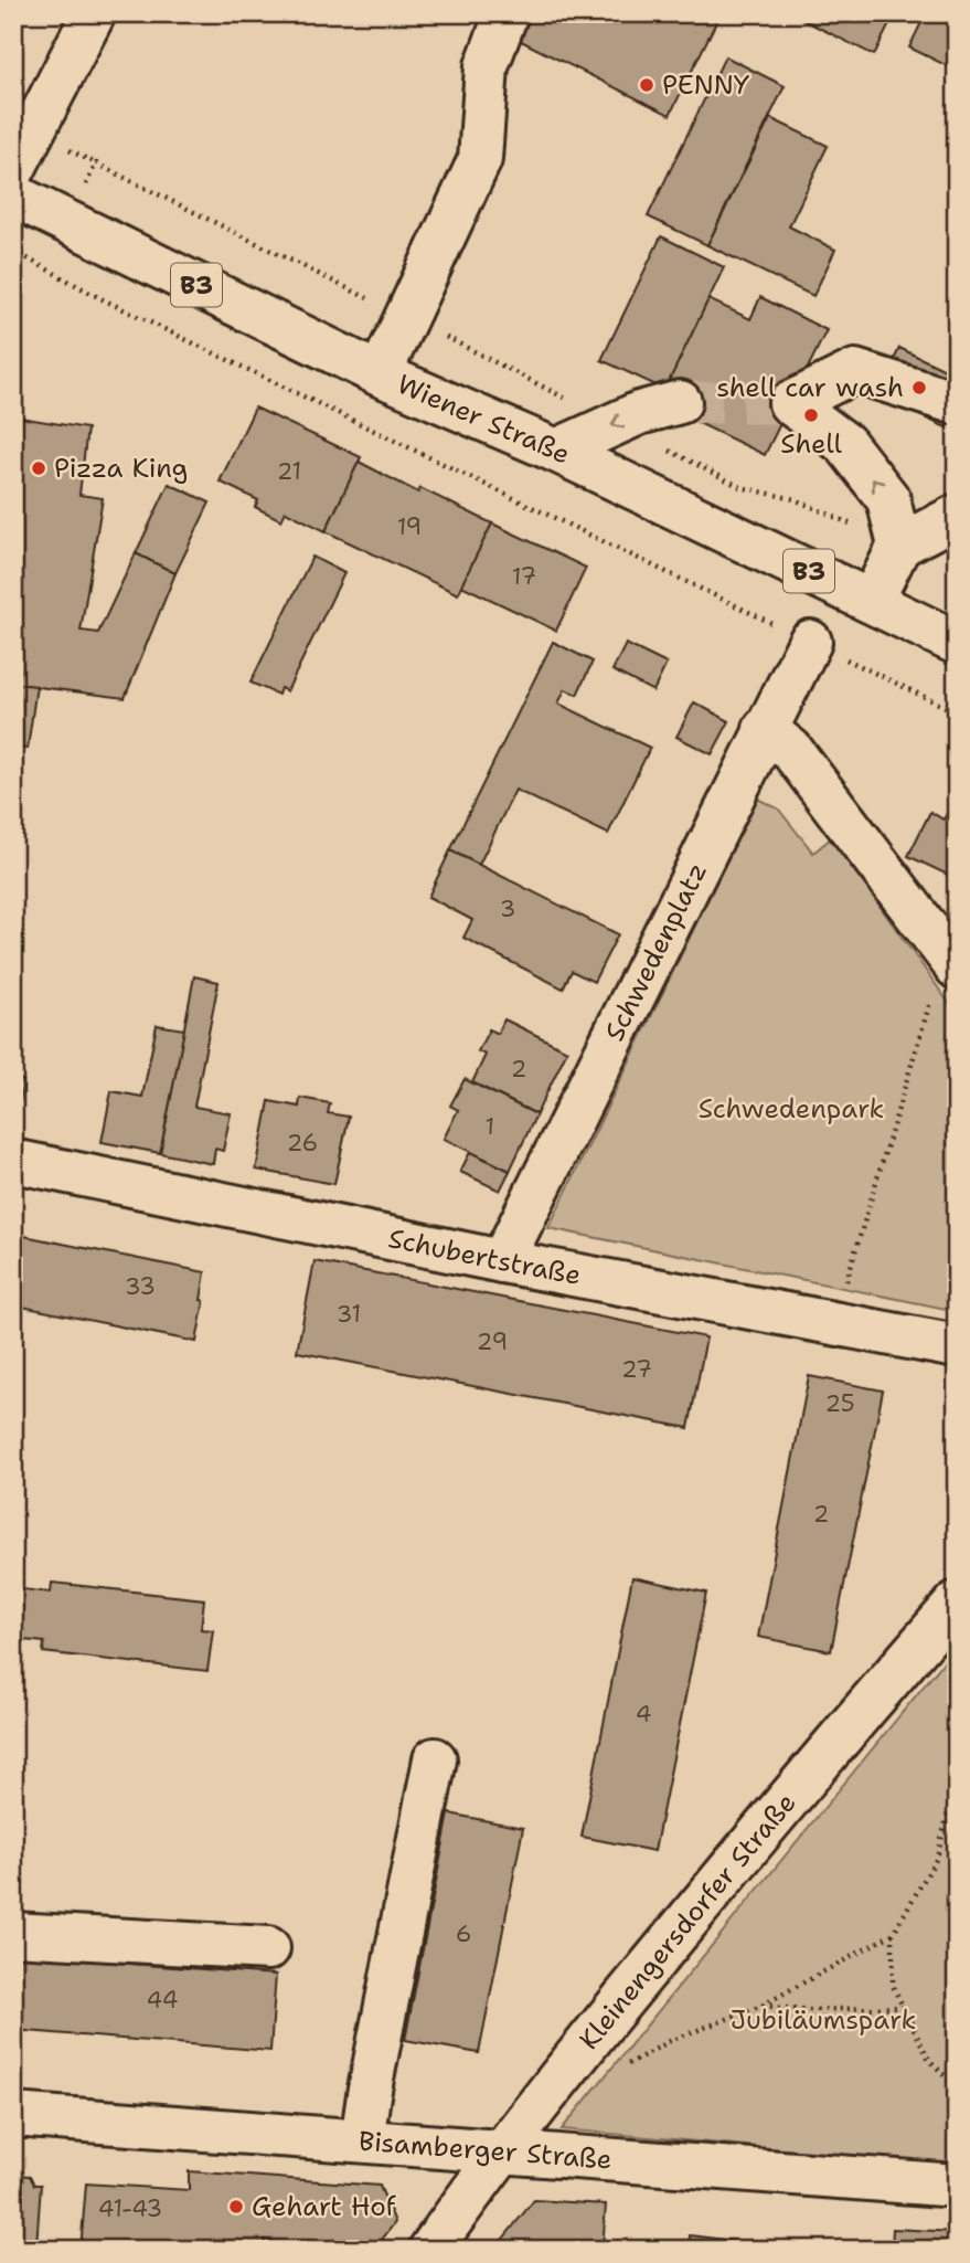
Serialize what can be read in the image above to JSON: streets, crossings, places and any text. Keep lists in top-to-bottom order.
{
  "streets": {
    "street": [
      "B3",
      "Wiener Straße",
      "Schwedenplatz",
      "Schubertstraße",
      "Kleinengersdorfer Straße",
      "Bisamberger Straße"
    ]
  },
  "crossings": [
    ["Schwedenplatz", "Schubertstraße"],
    ["Kleinengersdorfer Straße", "Bisamberger Straße"]
  ],
  "parks": ["Schwedenpark", "Jubiläumspark"],
  "places": [
    "PENNY",
    "shell car wash",
    "Shell",
    "Pizza King",
    "Gehart Hof"
  ],
  "house_numbers": [
    "21",
    "19",
    "17",
    "3",
    "2",
    "1",
    "26",
    "33",
    "31",
    "29",
    "27",
    "25",
    "2",
    "4",
    "6",
    "44",
    "41-43"
  ]
}
